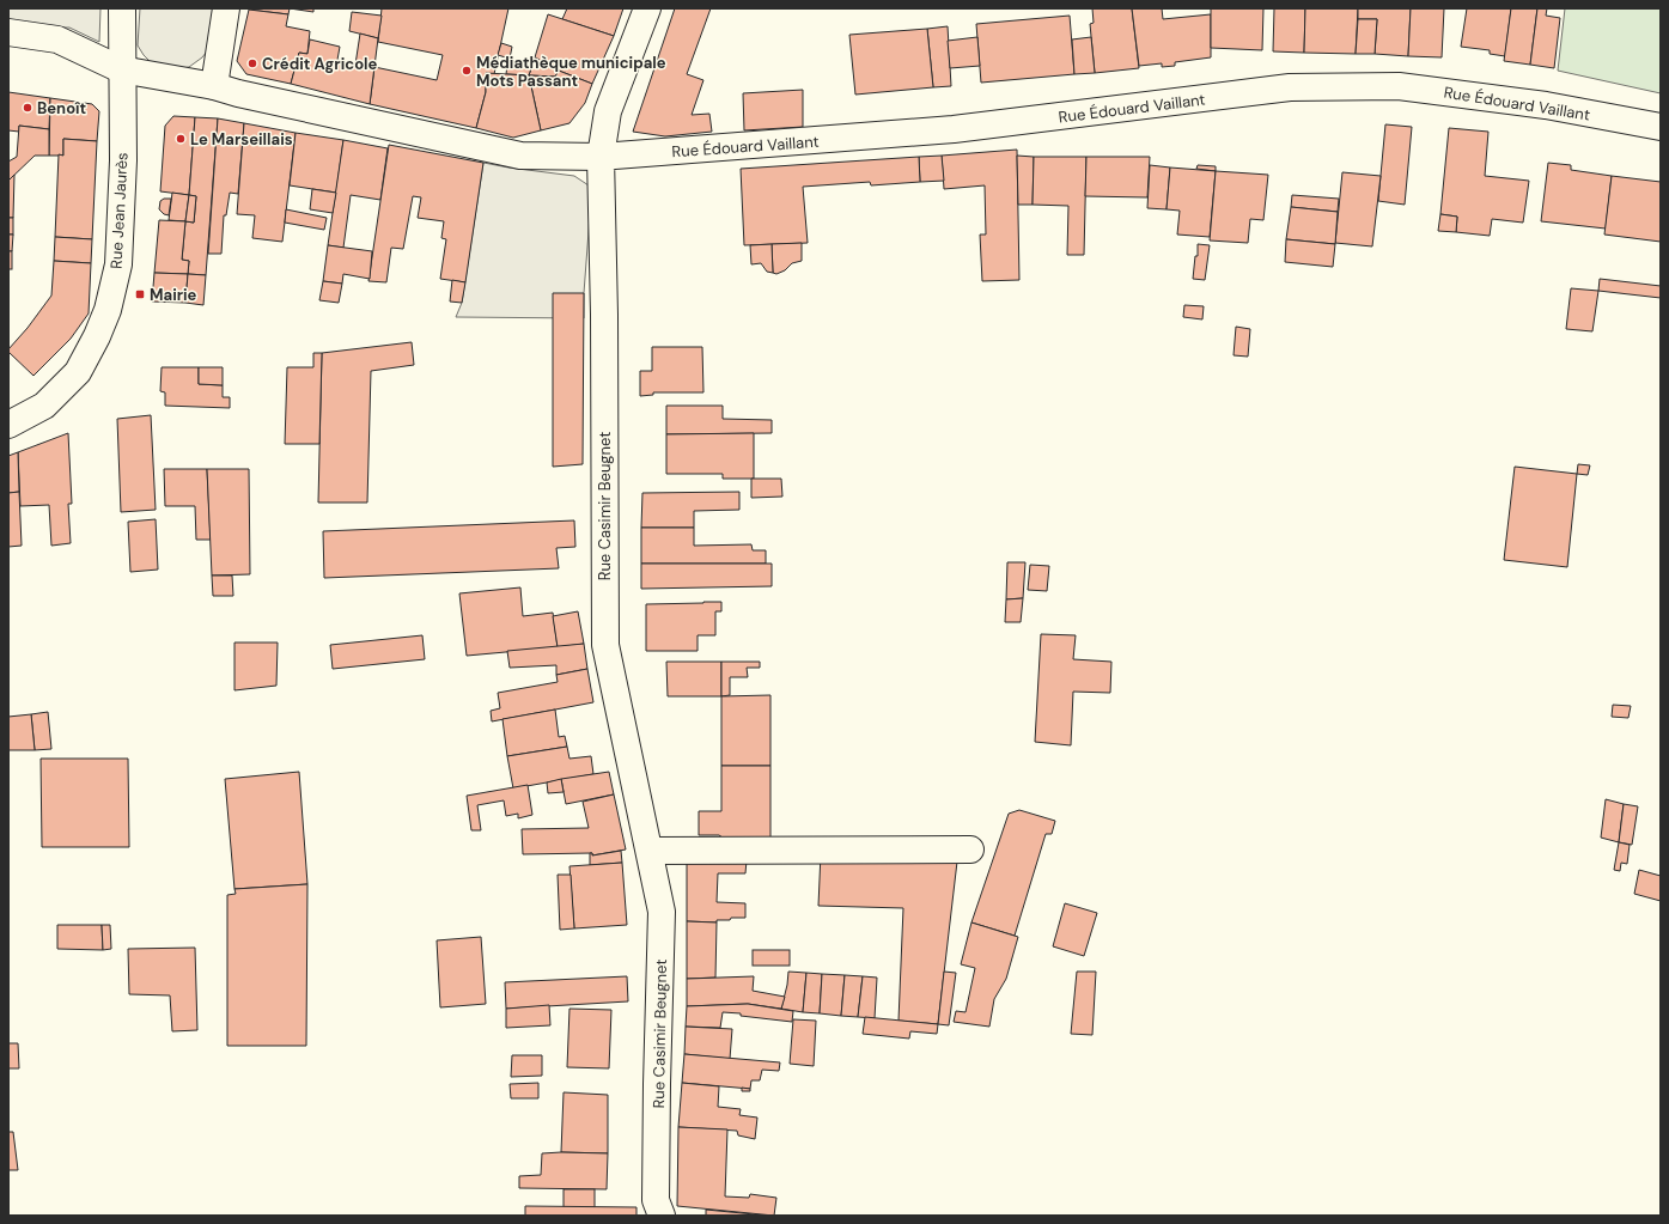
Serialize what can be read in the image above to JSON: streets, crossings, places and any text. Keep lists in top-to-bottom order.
{
  "streets": {
    "street": ["Rue Édouard Vaillant", "Rue Jean Jaurès", "Rue Casimir Beugnet"]
  },
  "crossings": [
    ["Rue Édouard Vaillant", "Rue Jean Jaurès"],
    ["Rue Édouard Vaillant", "Rue Casimir Beugnet"]
  ],
  "places": {
    "other": [
      "Crédit Agricole",
      "Médiathèque municipale Mots Passant",
      "Benoît",
      "Le Marseillais"
    ],
    "transit": ["Mairie"]
  }
}
